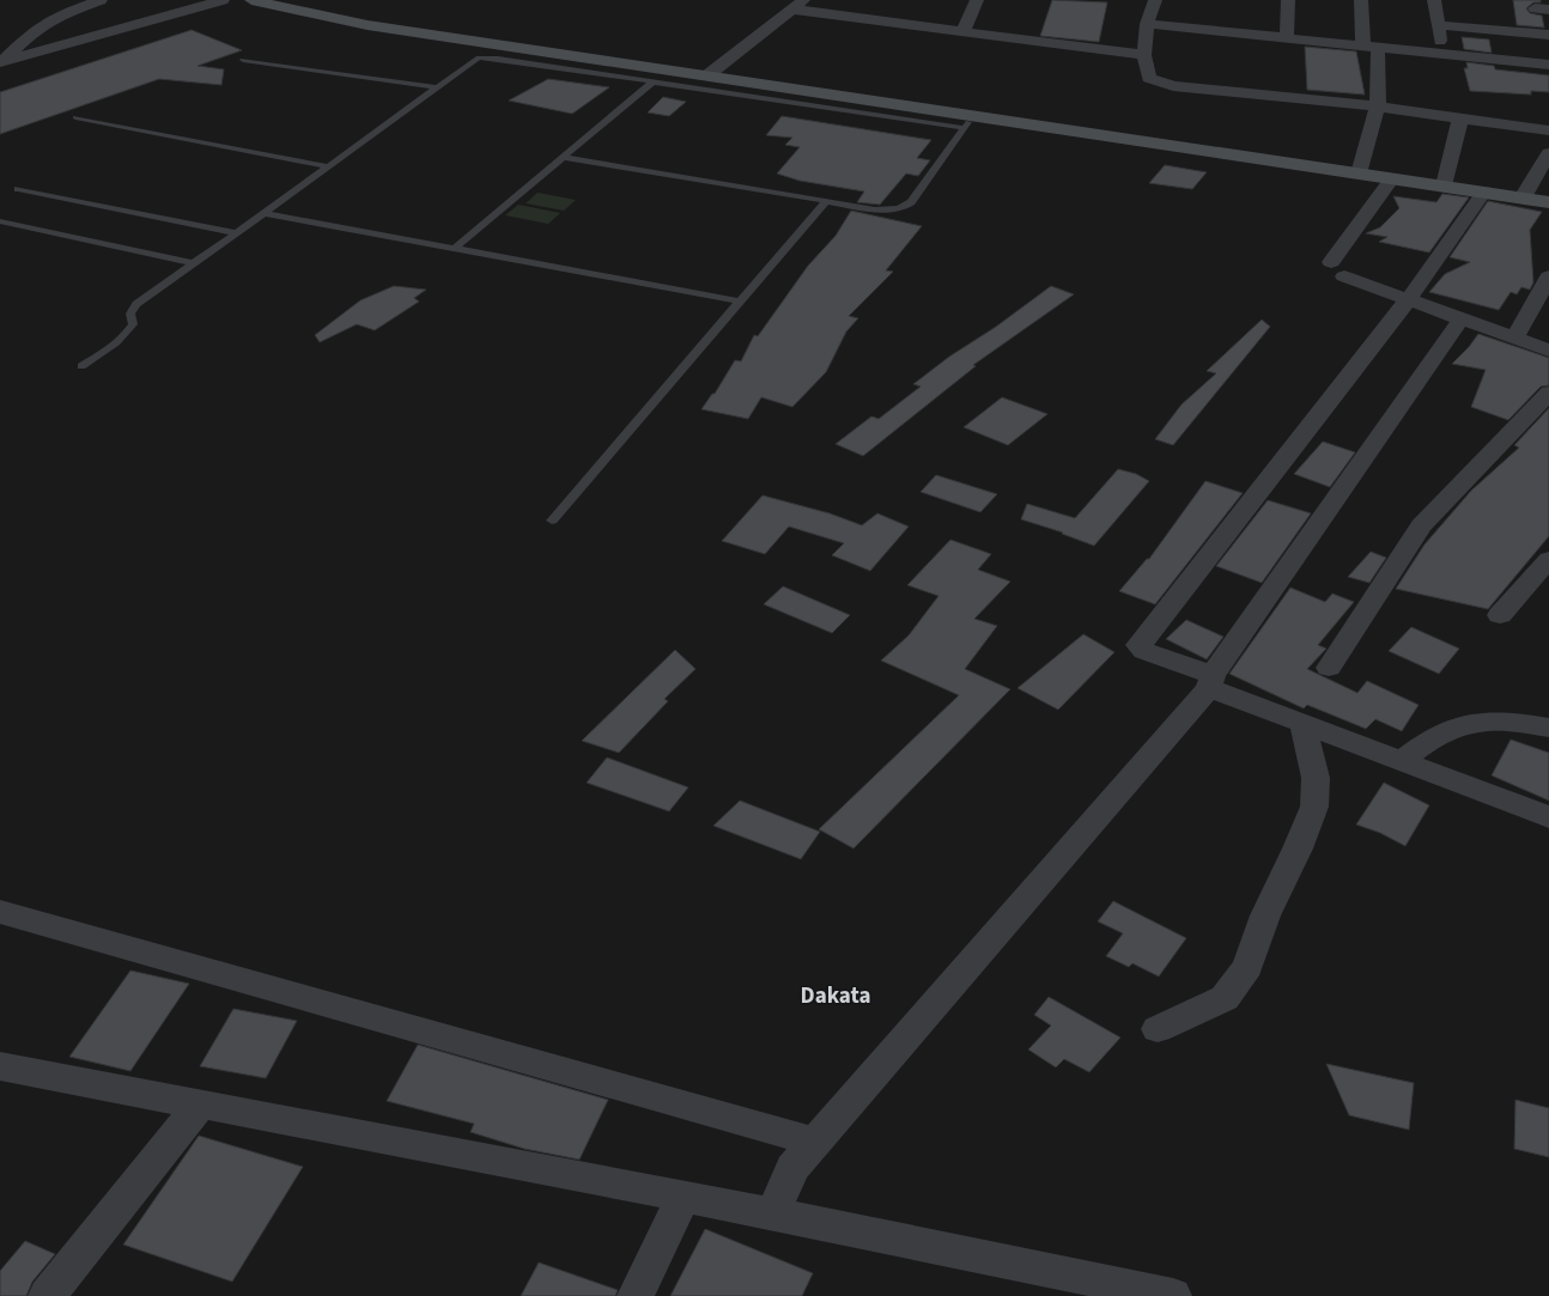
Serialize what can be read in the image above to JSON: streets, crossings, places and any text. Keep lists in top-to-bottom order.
{
  "districts": ["Dakata"]
}
